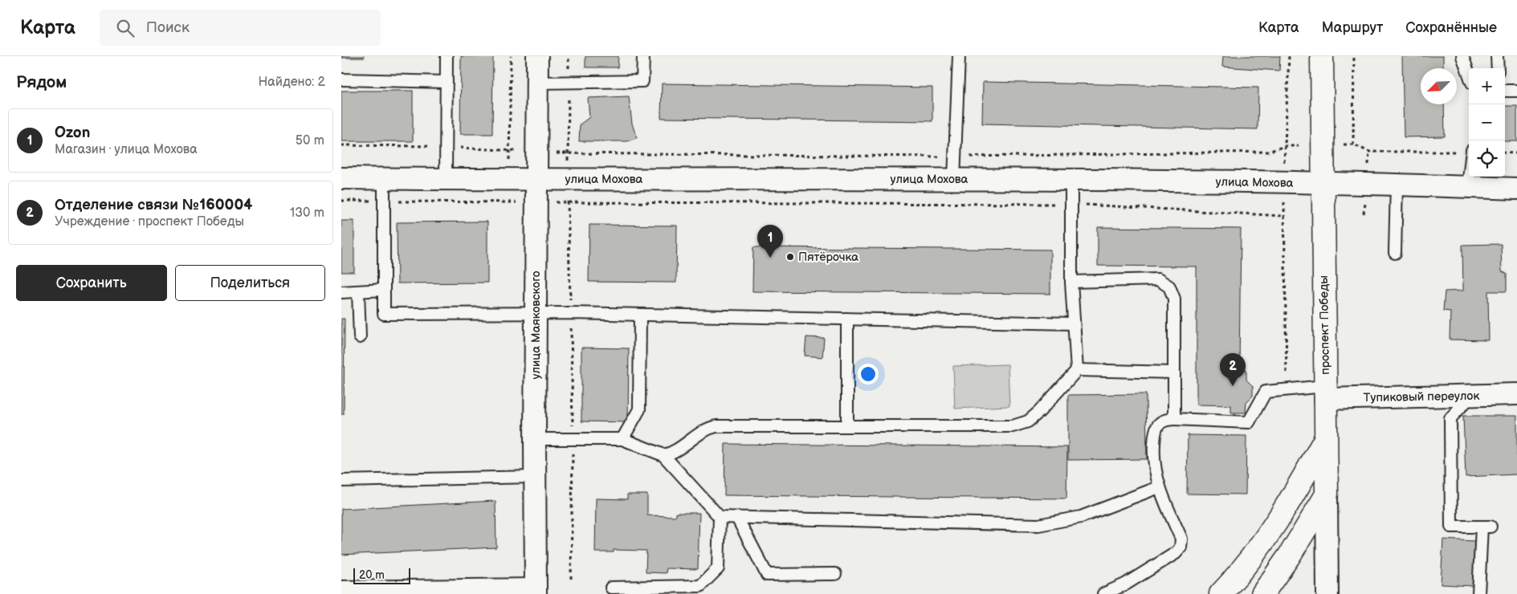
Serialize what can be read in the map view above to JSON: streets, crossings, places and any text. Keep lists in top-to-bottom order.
{
  "streets": {
    "main road": ["проспект Победы"],
    "street": ["улица Мохова", "улица Маяковского", "Тупиковый переулок"]
  },
  "crossings": [
    ["улица Мохова", "улица Маяковского"],
    ["улица Мохова", "проспект Победы"],
    ["проспект Победы", "Тупиковый переулок"]
  ],
  "places": ["Пятёрочка"],
  "scale_bar": "20 m",
  "north": "bottom left",
  "page": {
    "header": "Карта",
    "search": "Поиск",
    "nav": ["Карта", "Маршрут", "Сохранённые"],
    "heading": ["Рядом", "Найдено: 2"],
    "map_buttons": ["+", "−"],
    "list": [
      {
        "mark": "1",
        "name": "Ozon",
        "note": "Магазин · улица Мохова",
        "value": "50 m"
      },
      {
        "mark": "2",
        "name": "Отделение связи №160004",
        "note": "Учреждение · проспект Победы",
        "value": "130 m"
      }
    ],
    "pins": ["1", "2"],
    "buttons": ["Сохранить", "Поделиться"],
    "scale": "20 m"
  }
}
